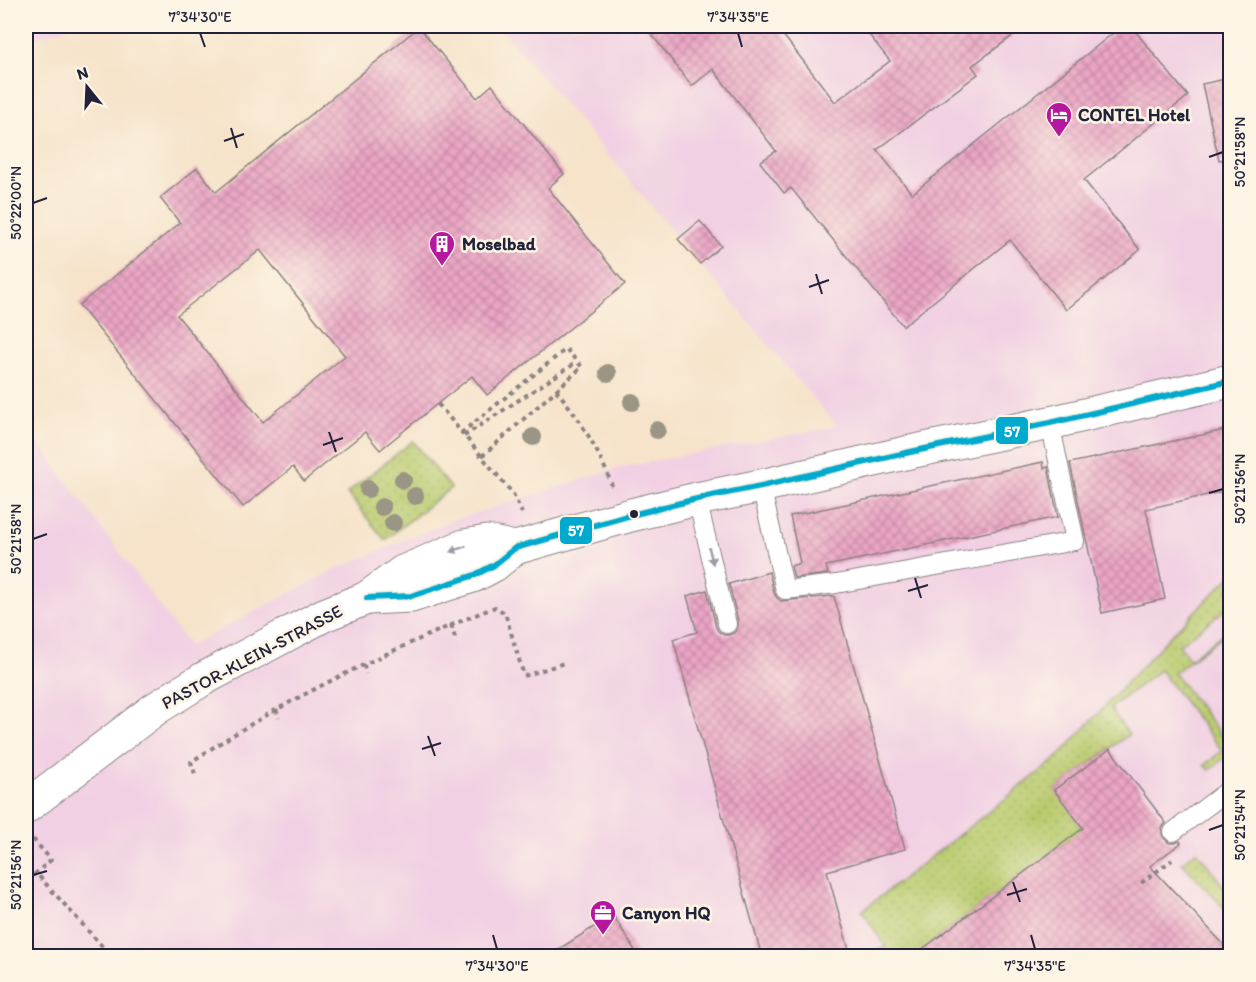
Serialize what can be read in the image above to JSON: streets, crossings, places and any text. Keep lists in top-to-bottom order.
{
  "streets": {
    "street": ["PASTOR-KLEIN-STRASSE"]
  },
  "places": {
    "hotel": ["CONTEL Hotel"],
    "building": ["Moselbad"],
    "office": ["Canyon HQ"]
  },
  "lines": ["transit line 57"],
  "north": "top",
  "coordinates": [
    "7°34'30\"E",
    "7°34'35\"E",
    "50°21'58\"N",
    "50°22'00\"N",
    "50°21'56\"N",
    "50°21'54\"N"
  ]
}
